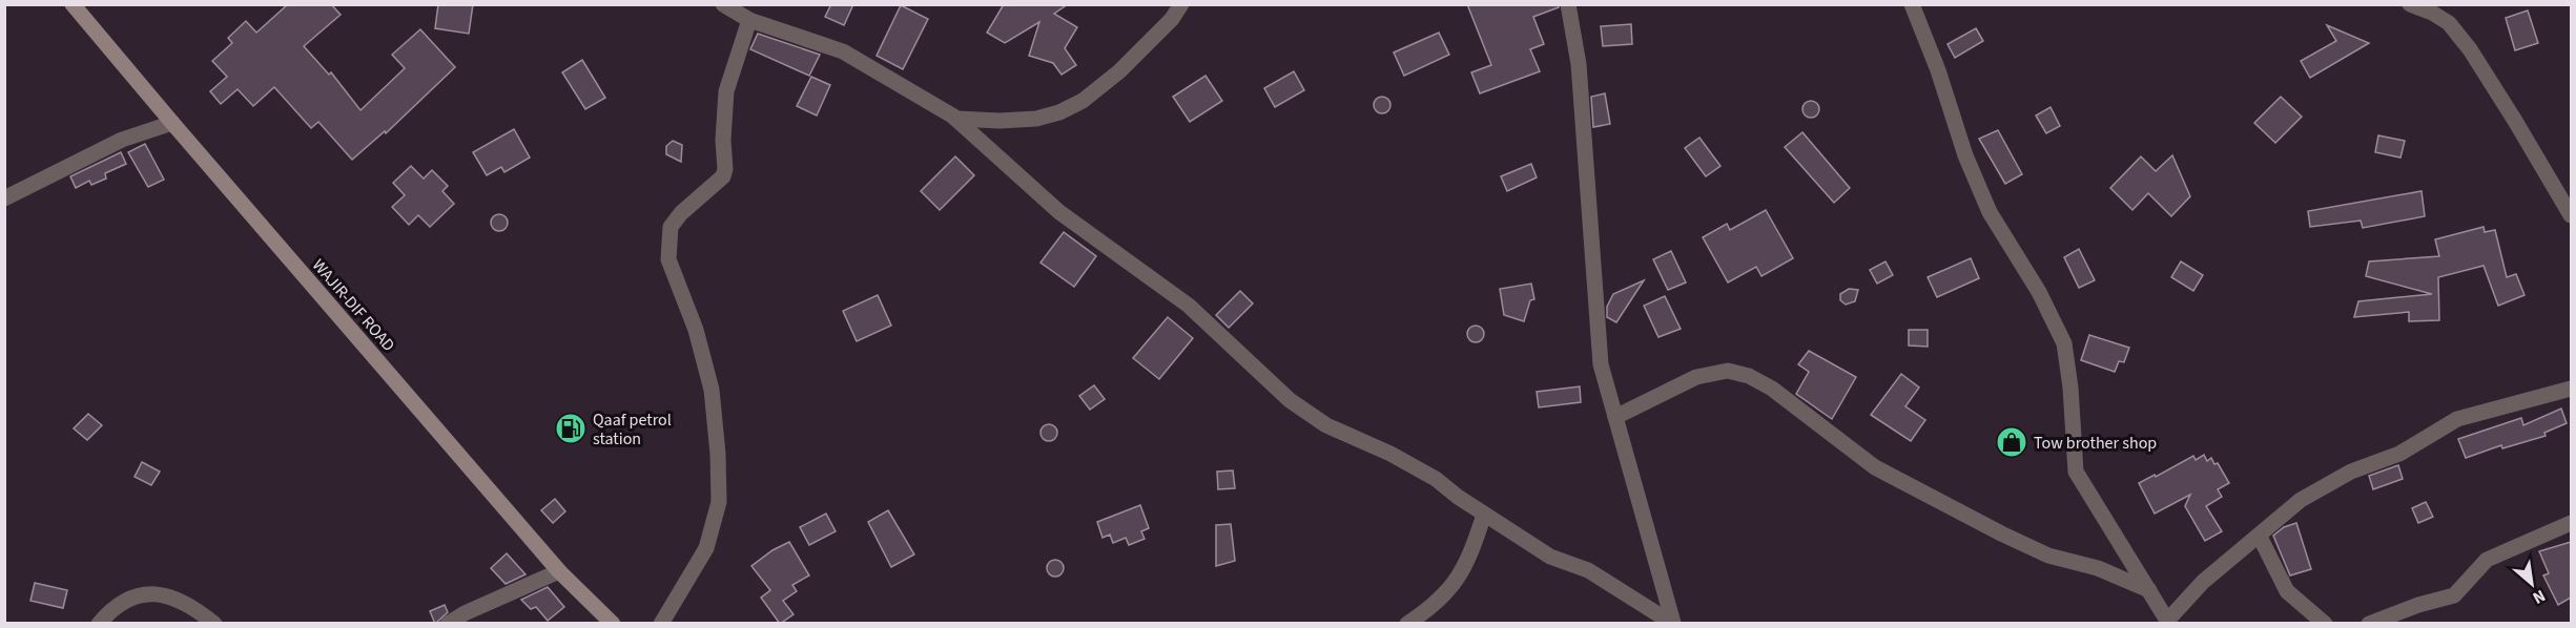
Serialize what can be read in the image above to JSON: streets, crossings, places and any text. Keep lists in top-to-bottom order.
{
  "streets": {
    "main road": ["WAJIR-DIF ROAD"]
  },
  "places": {
    "fuel station": ["Qaaf petrol station"],
    "shop": ["Tow brother shop"]
  },
  "north": "bottom right"
}
